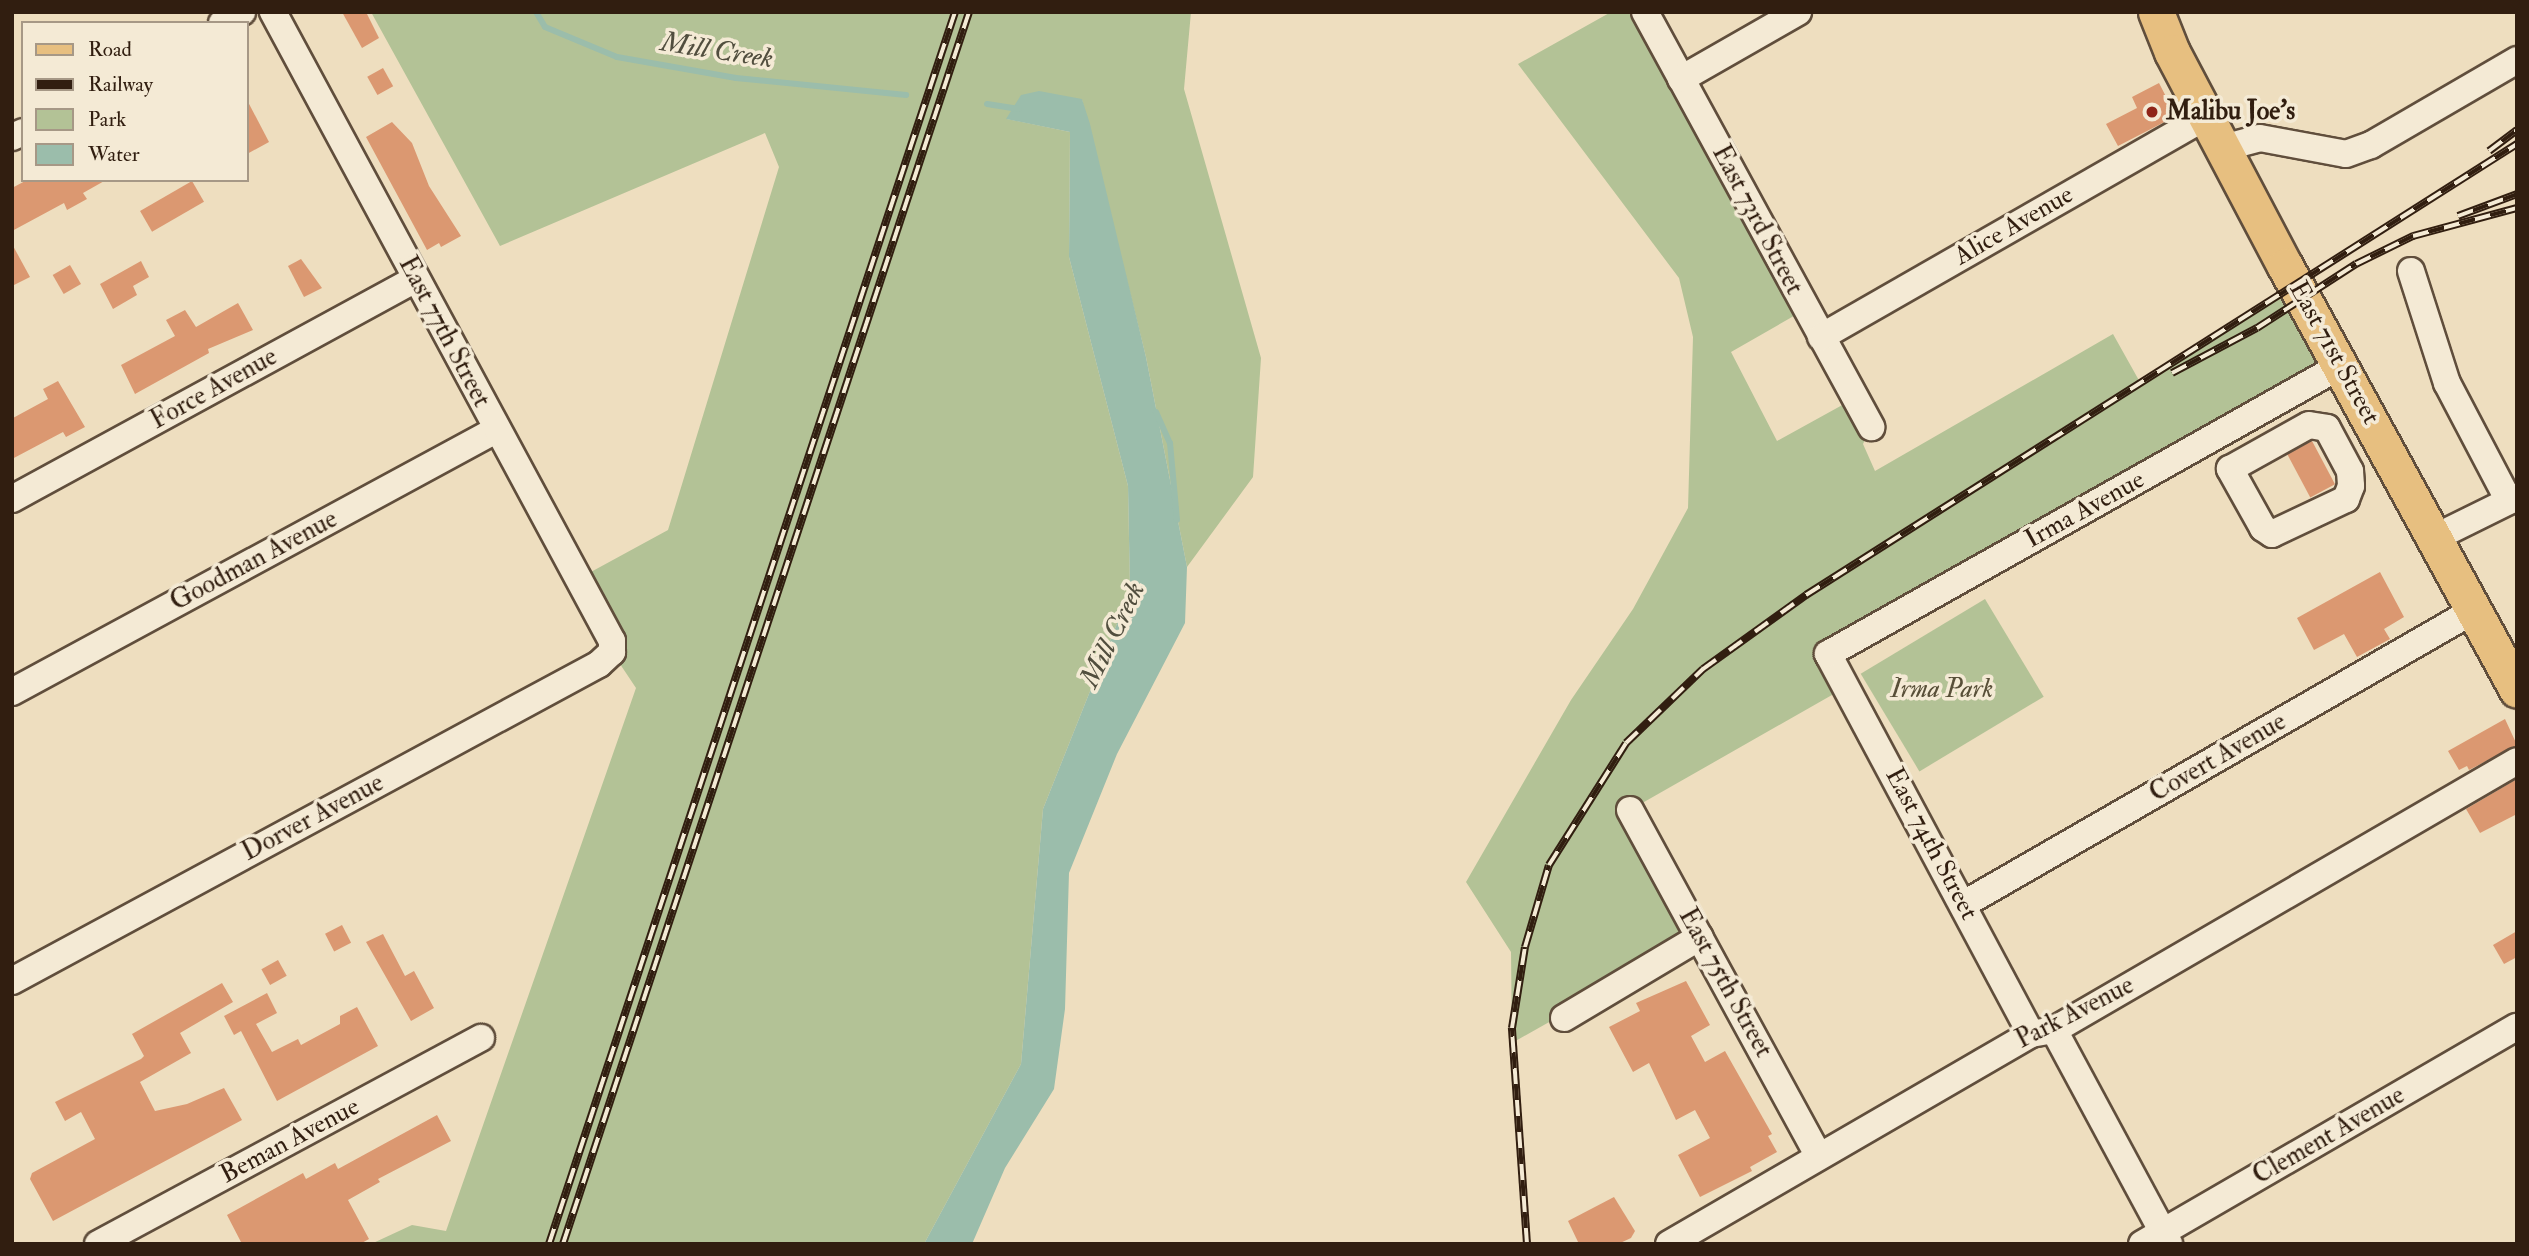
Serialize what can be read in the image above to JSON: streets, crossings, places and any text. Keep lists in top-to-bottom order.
{
  "streets": {
    "main road": ["East 71st Street"],
    "street": [
      "East 73rd Street",
      "Alice Avenue",
      "East 77th Street",
      "Force Avenue",
      "Irma Avenue",
      "Goodman Avenue",
      "Covert Avenue",
      "Dorver Avenue",
      "East 74th Street",
      "East 75th Street",
      "Park Avenue",
      "Clement Avenue",
      "Beman Avenue"
    ]
  },
  "crossings": [
    ["East 73rd Street", "Alice Avenue"],
    ["Alice Avenue", "East 71st Street"],
    ["East 77th Street", "Force Avenue"],
    ["East 77th Street", "Goodman Avenue"],
    ["East 77th Street", "Dorver Avenue"],
    ["East 71st Street", "Irma Avenue"],
    ["East 71st Street", "Covert Avenue"],
    ["Irma Avenue", "East 74th Street"],
    ["Covert Avenue", "East 74th Street"],
    ["East 74th Street", "Park Avenue"],
    ["East 74th Street", "Clement Avenue"],
    ["East 75th Street", "Park Avenue"]
  ],
  "water": ["Mill Creek"],
  "parks": ["Irma Park"],
  "places": ["Malibu Joe's"],
  "legend": [
    "Road",
    "Railway",
    "Park",
    "Water"
  ]
}
